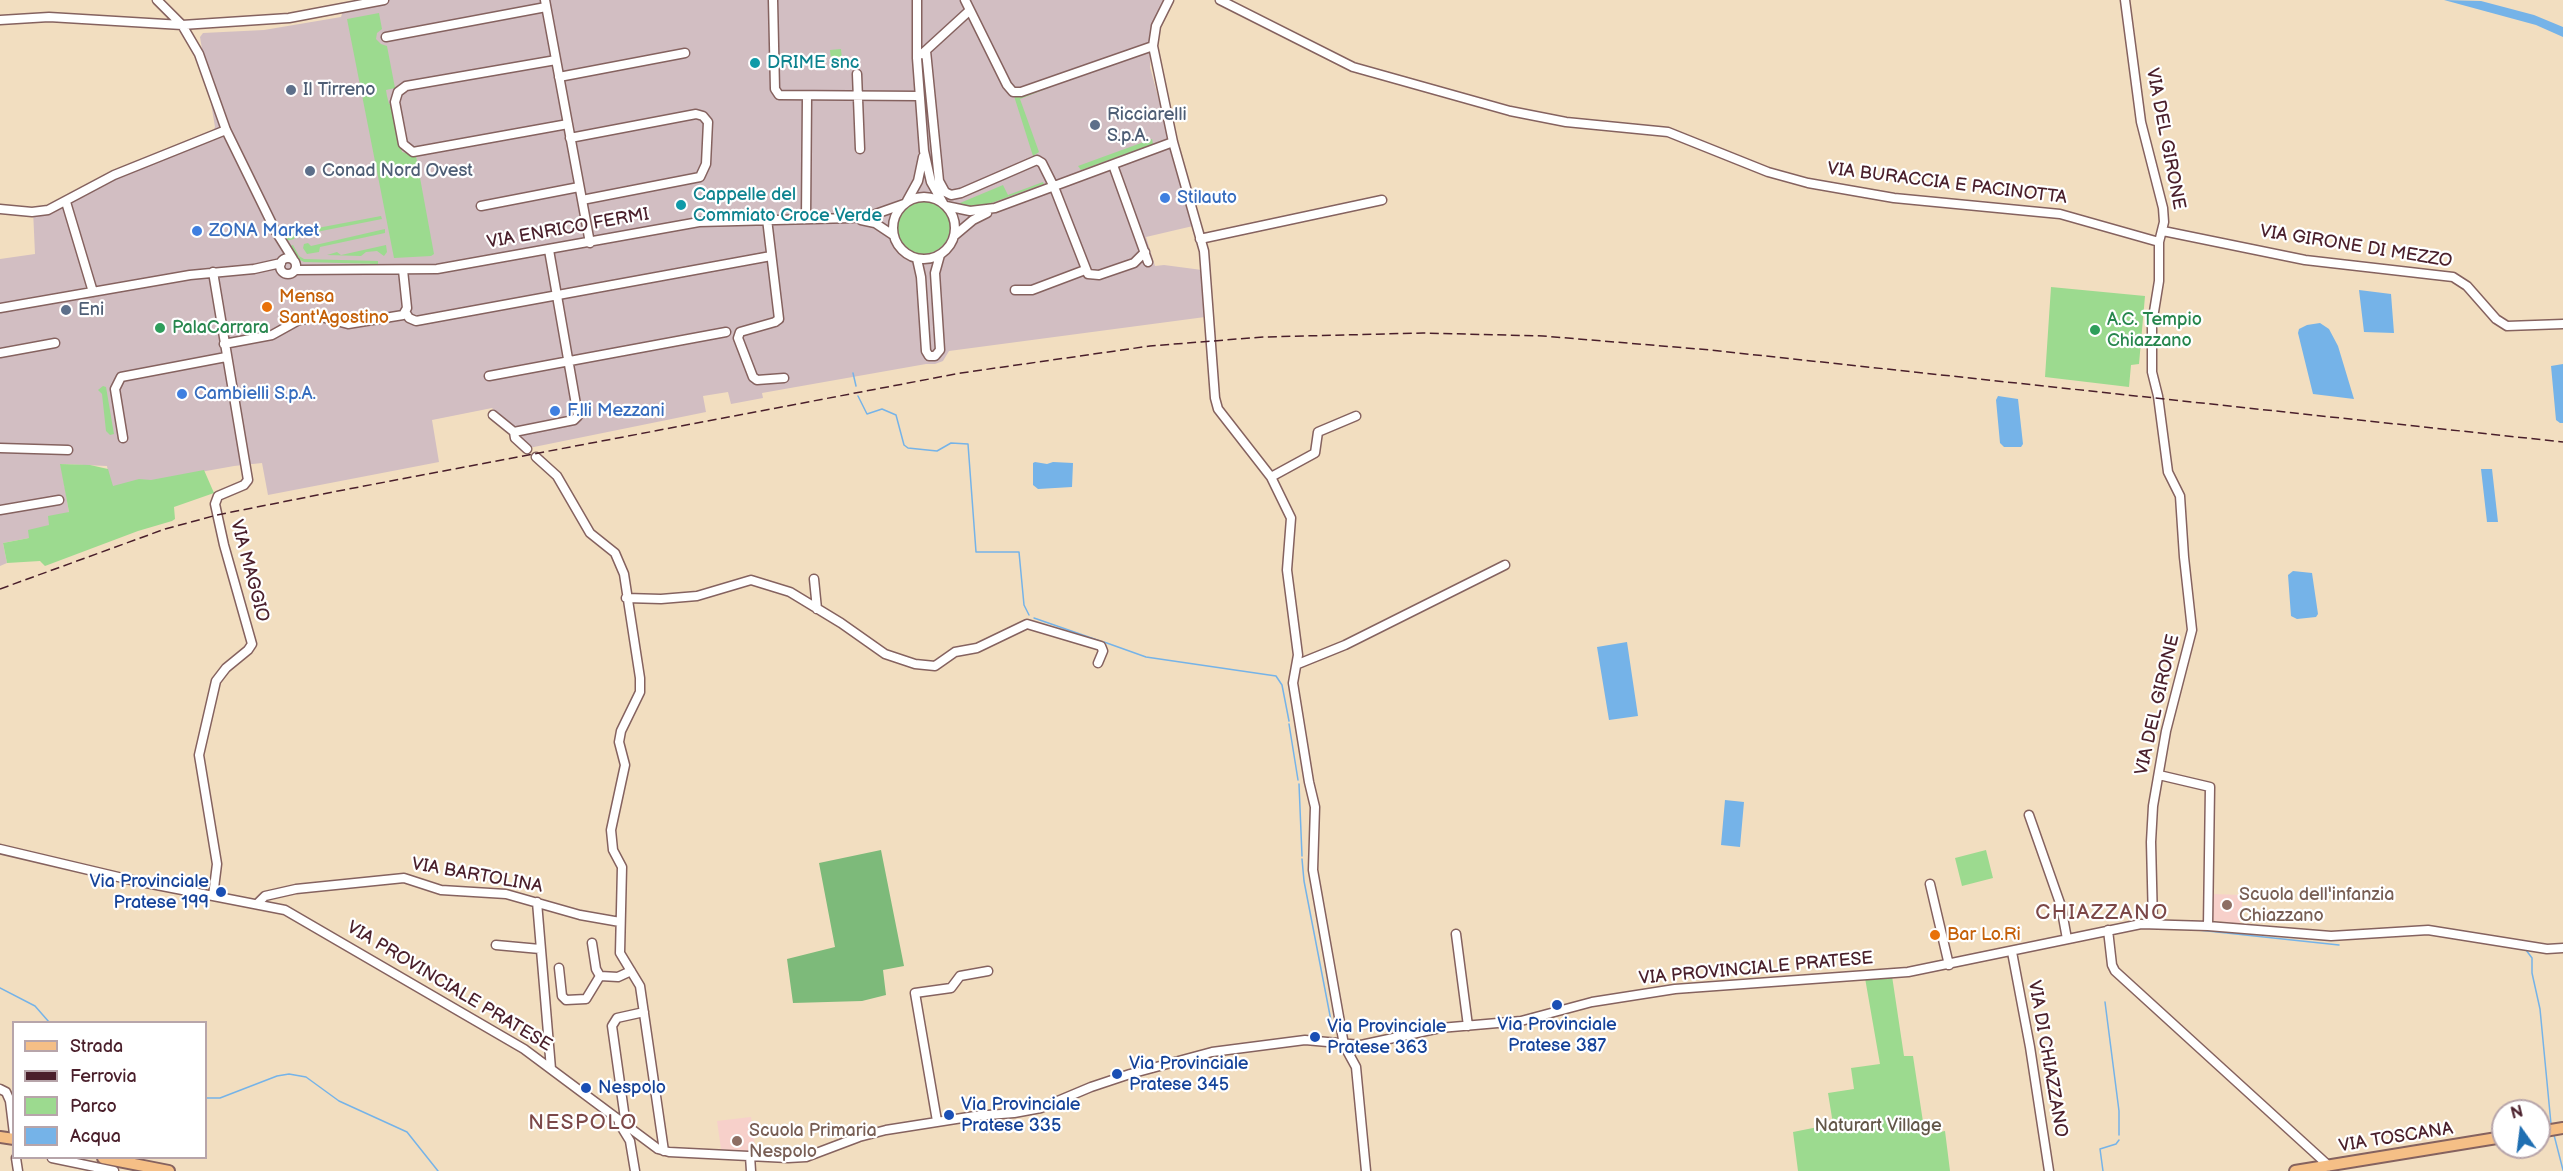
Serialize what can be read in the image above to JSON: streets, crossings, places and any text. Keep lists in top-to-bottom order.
{
  "streets": {
    "main road": ["VIA TOSCANA"],
    "street": [
      "VIA DEL GIRONE",
      "VIA BURACCIA E PACINOTTA",
      "VIA ENRICO FERMI",
      "VIA GIRONE DI MEZZO",
      "VIA MAGGIO",
      "VIA BARTOLINA",
      "VIA PROVINCIALE PRATESE",
      "VIA DI CHIAZZANO"
    ]
  },
  "crossings": [
    ["VIA DEL GIRONE", "VIA BURACCIA E PACINOTTA"],
    ["VIA DEL GIRONE", "VIA GIRONE DI MEZZO"],
    ["VIA DEL GIRONE", "VIA PROVINCIALE PRATESE"],
    ["VIA MAGGIO", "VIA PROVINCIALE PRATESE"],
    ["VIA BARTOLINA", "VIA PROVINCIALE PRATESE"],
    ["VIA PROVINCIALE PRATESE", "VIA DI CHIAZZANO"]
  ],
  "districts": ["CHIAZZANO", "NESPOLO"],
  "parks": ["Naturart Village"],
  "places": [
    "DRIME snc",
    "Il Tirreno",
    "Ricciarelli S.p.A.",
    "Conad Nord Ovest",
    "Stilauto",
    "Cappelle del Commiato Croce Verde",
    "ZONA Market",
    "Mensa Sant'Agostino",
    "Eni",
    "PalaCarrara",
    "A.C. Tempio Chiazzano",
    "Cambielli S.p.A.",
    "F.lli Mezzani",
    "Via Provinciale Pratese 199",
    "Scuola dell'infanzia Chiazzano",
    "Bar Lo.Ri",
    "Via Provinciale Pratese 387",
    "Via Provinciale Pratese 363",
    "Via Provinciale Pratese 345",
    "Nespolo",
    "Via Provinciale Pratese 335",
    "Scuola Primaria Nespolo"
  ],
  "legend": [
    "Strada",
    "Ferrovia",
    "Parco",
    "Acqua"
  ],
  "north": "top"
}
